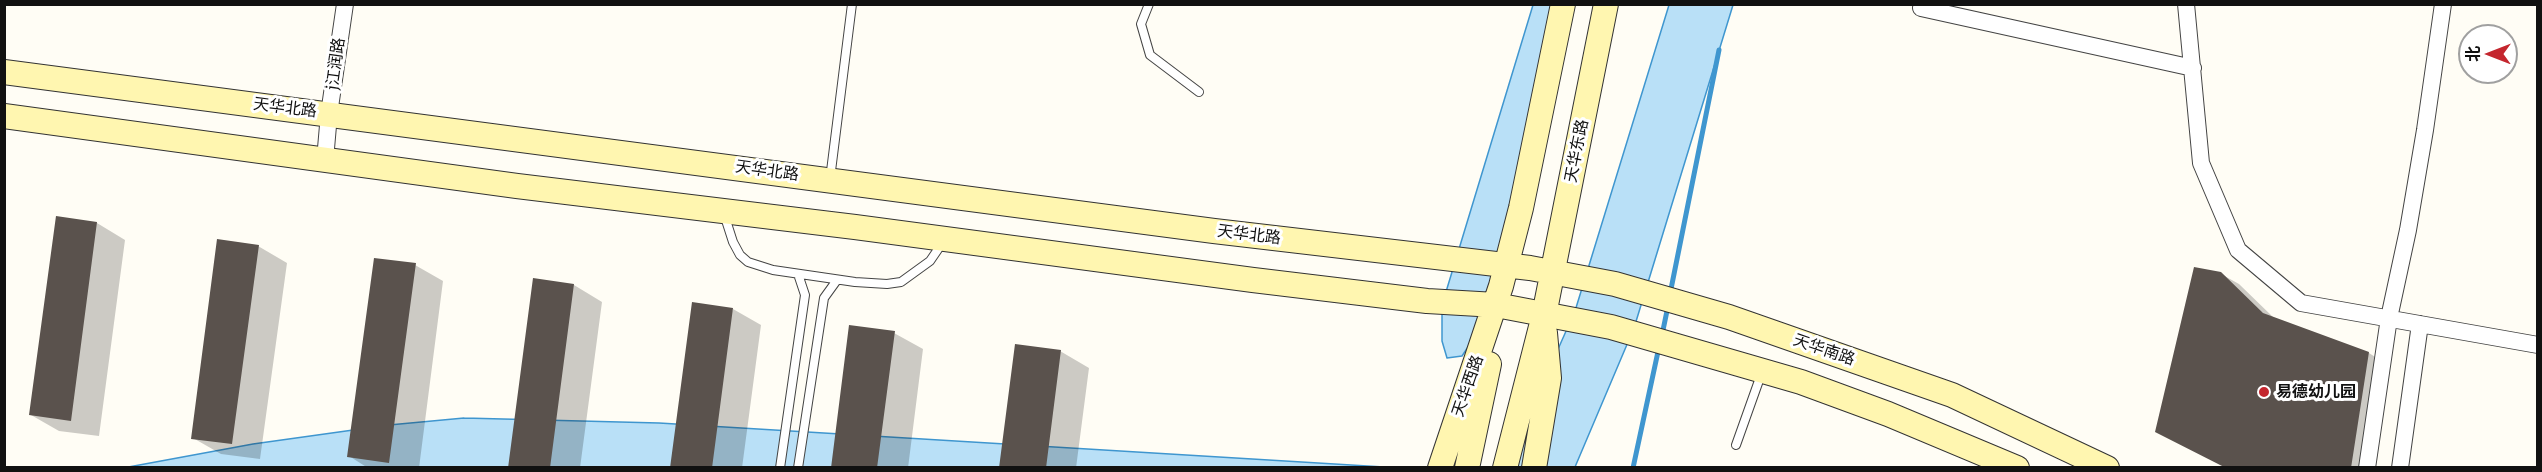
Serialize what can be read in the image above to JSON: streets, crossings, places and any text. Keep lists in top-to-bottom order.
{
  "streets": {
    "main road": [
      "天华北路",
      "天华东路",
      "天华南路",
      "天华西路"
    ],
    "street": ["j江润路"]
  },
  "crossings": [
    ["j江润路", "天华北路"],
    ["天华北路", "天华东路"],
    ["天华北路", "天华南路"],
    ["天华北路", "天华西路"],
    ["天华东路", "天华南路"],
    ["天华东路", "天华西路"],
    ["天华南路", "天华西路"]
  ],
  "places": ["易德幼儿园"],
  "north": "left"
}
